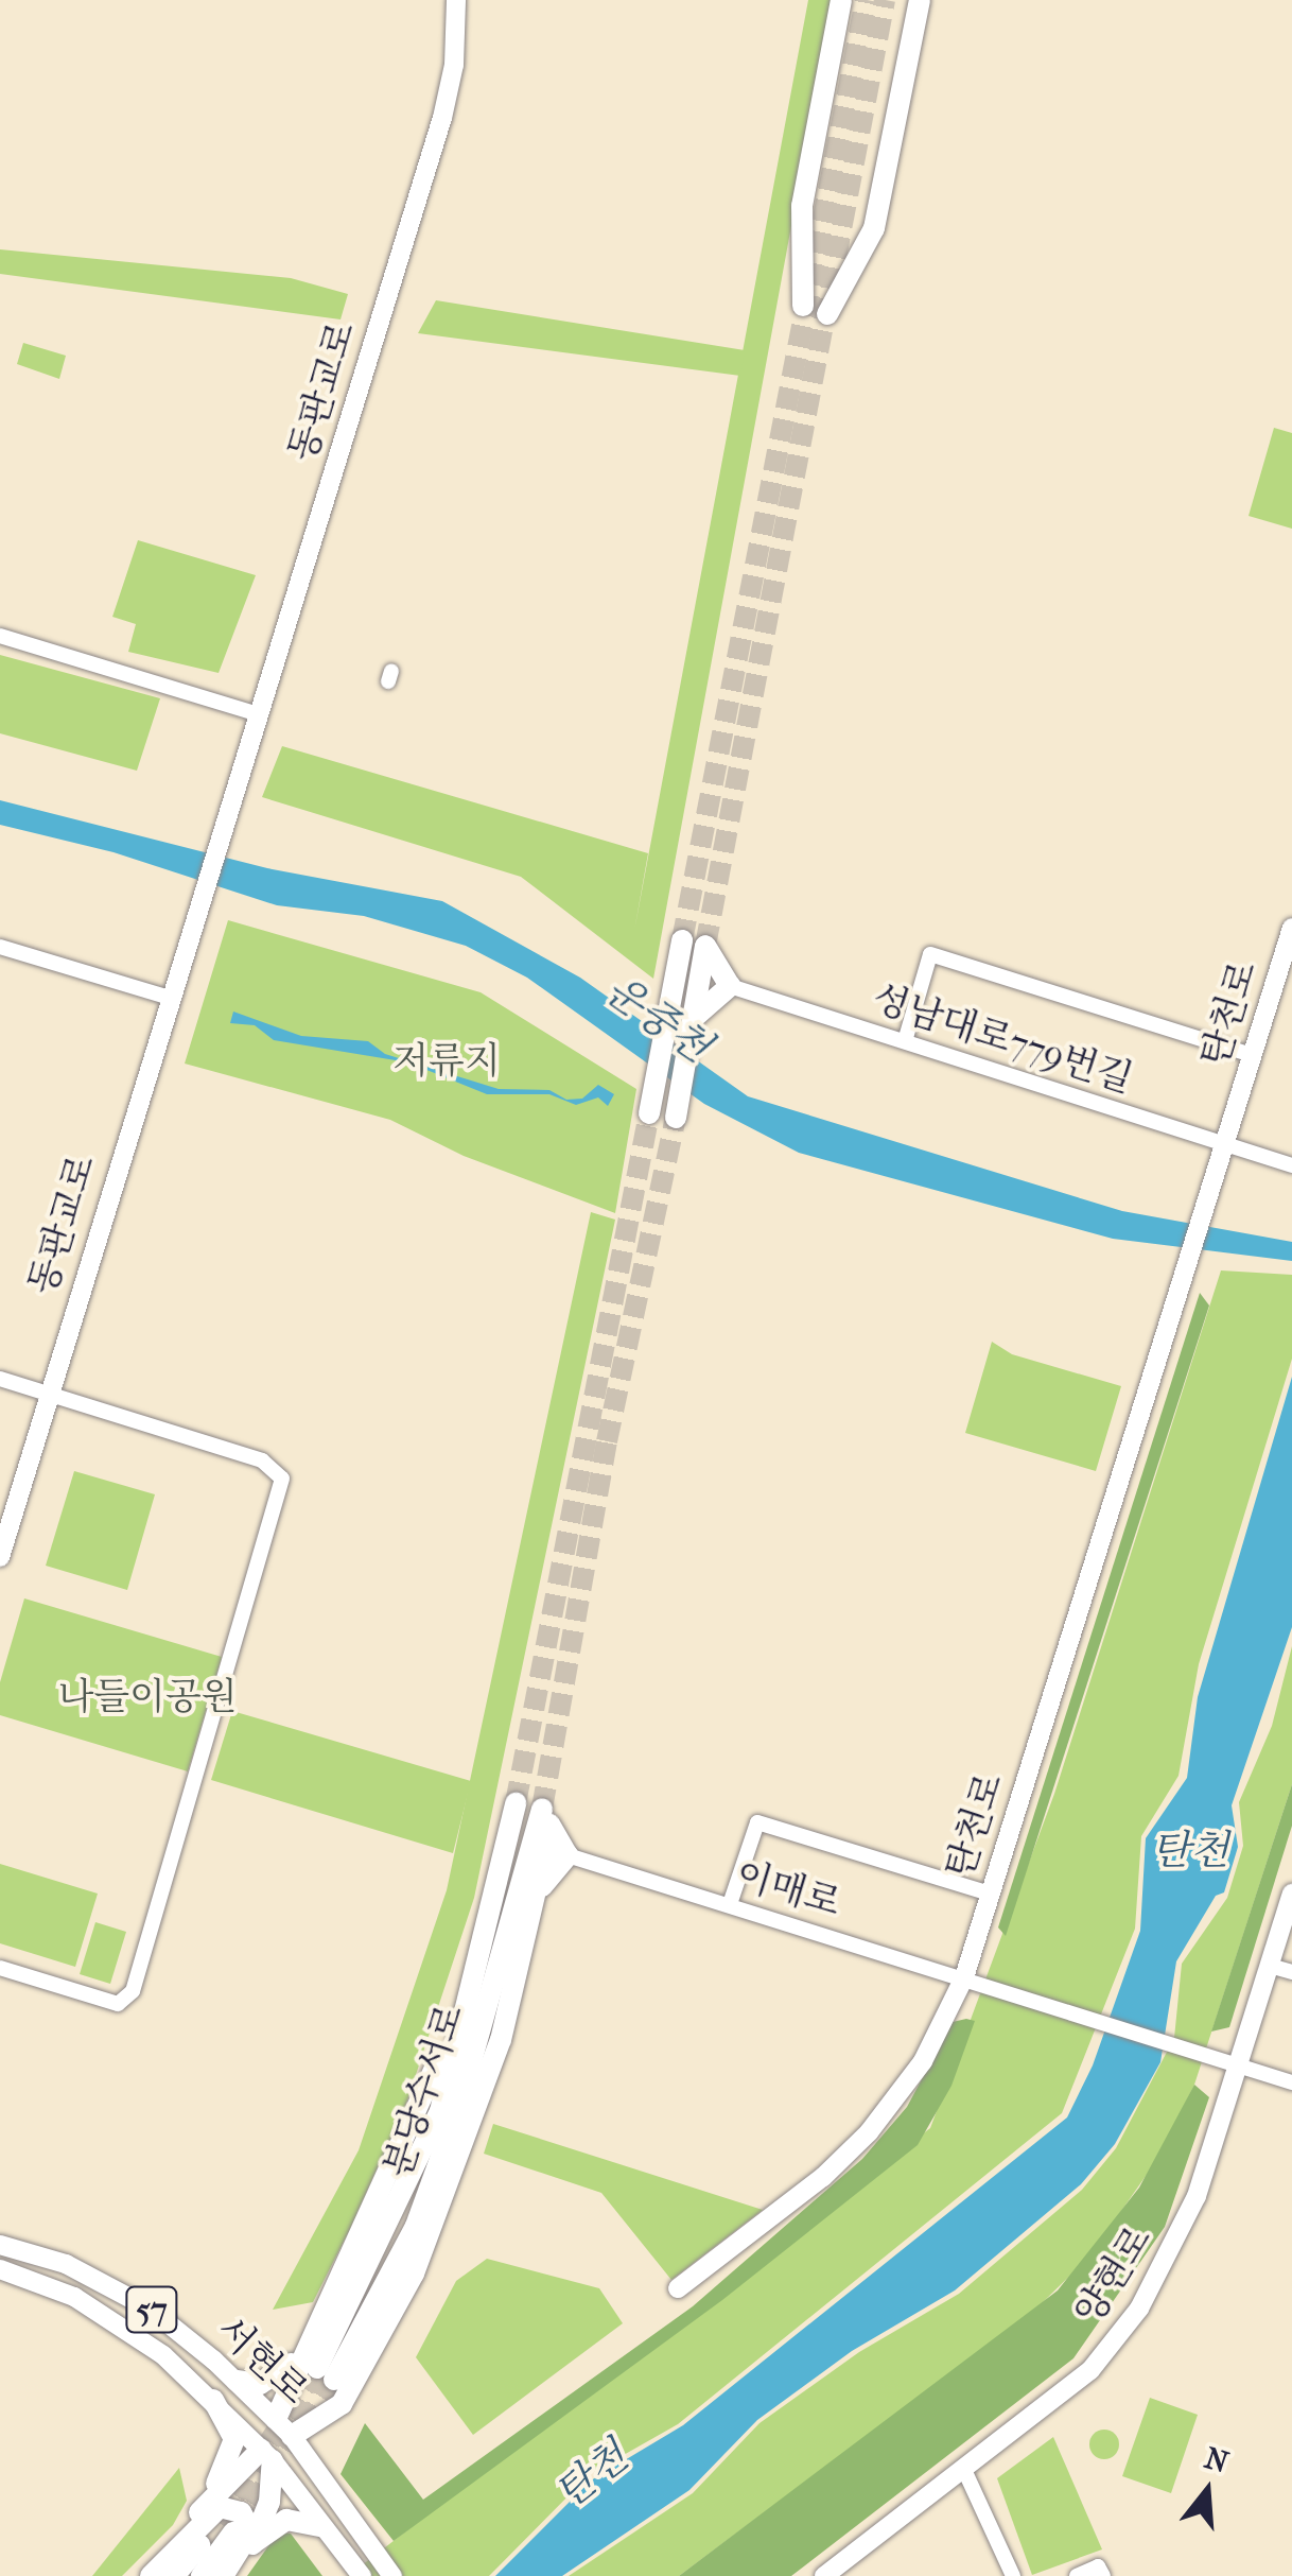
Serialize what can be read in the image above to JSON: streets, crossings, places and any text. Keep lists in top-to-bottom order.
{
  "streets": {
    "highway": ["분당수서로"],
    "main road": [
      "동판교로",
      "탄천로",
      "양현로",
      "57",
      "서현로"
    ],
    "street": ["성남대로779번길", "이매로"]
  },
  "crossings": [
    ["탄천로", "성남대로779번길"],
    ["탄천로", "이매로"],
    ["이매로", "양현로"]
  ],
  "water": ["운중천", "탄천"],
  "parks": ["저류지", "나들이공원"],
  "north": "top"
}
